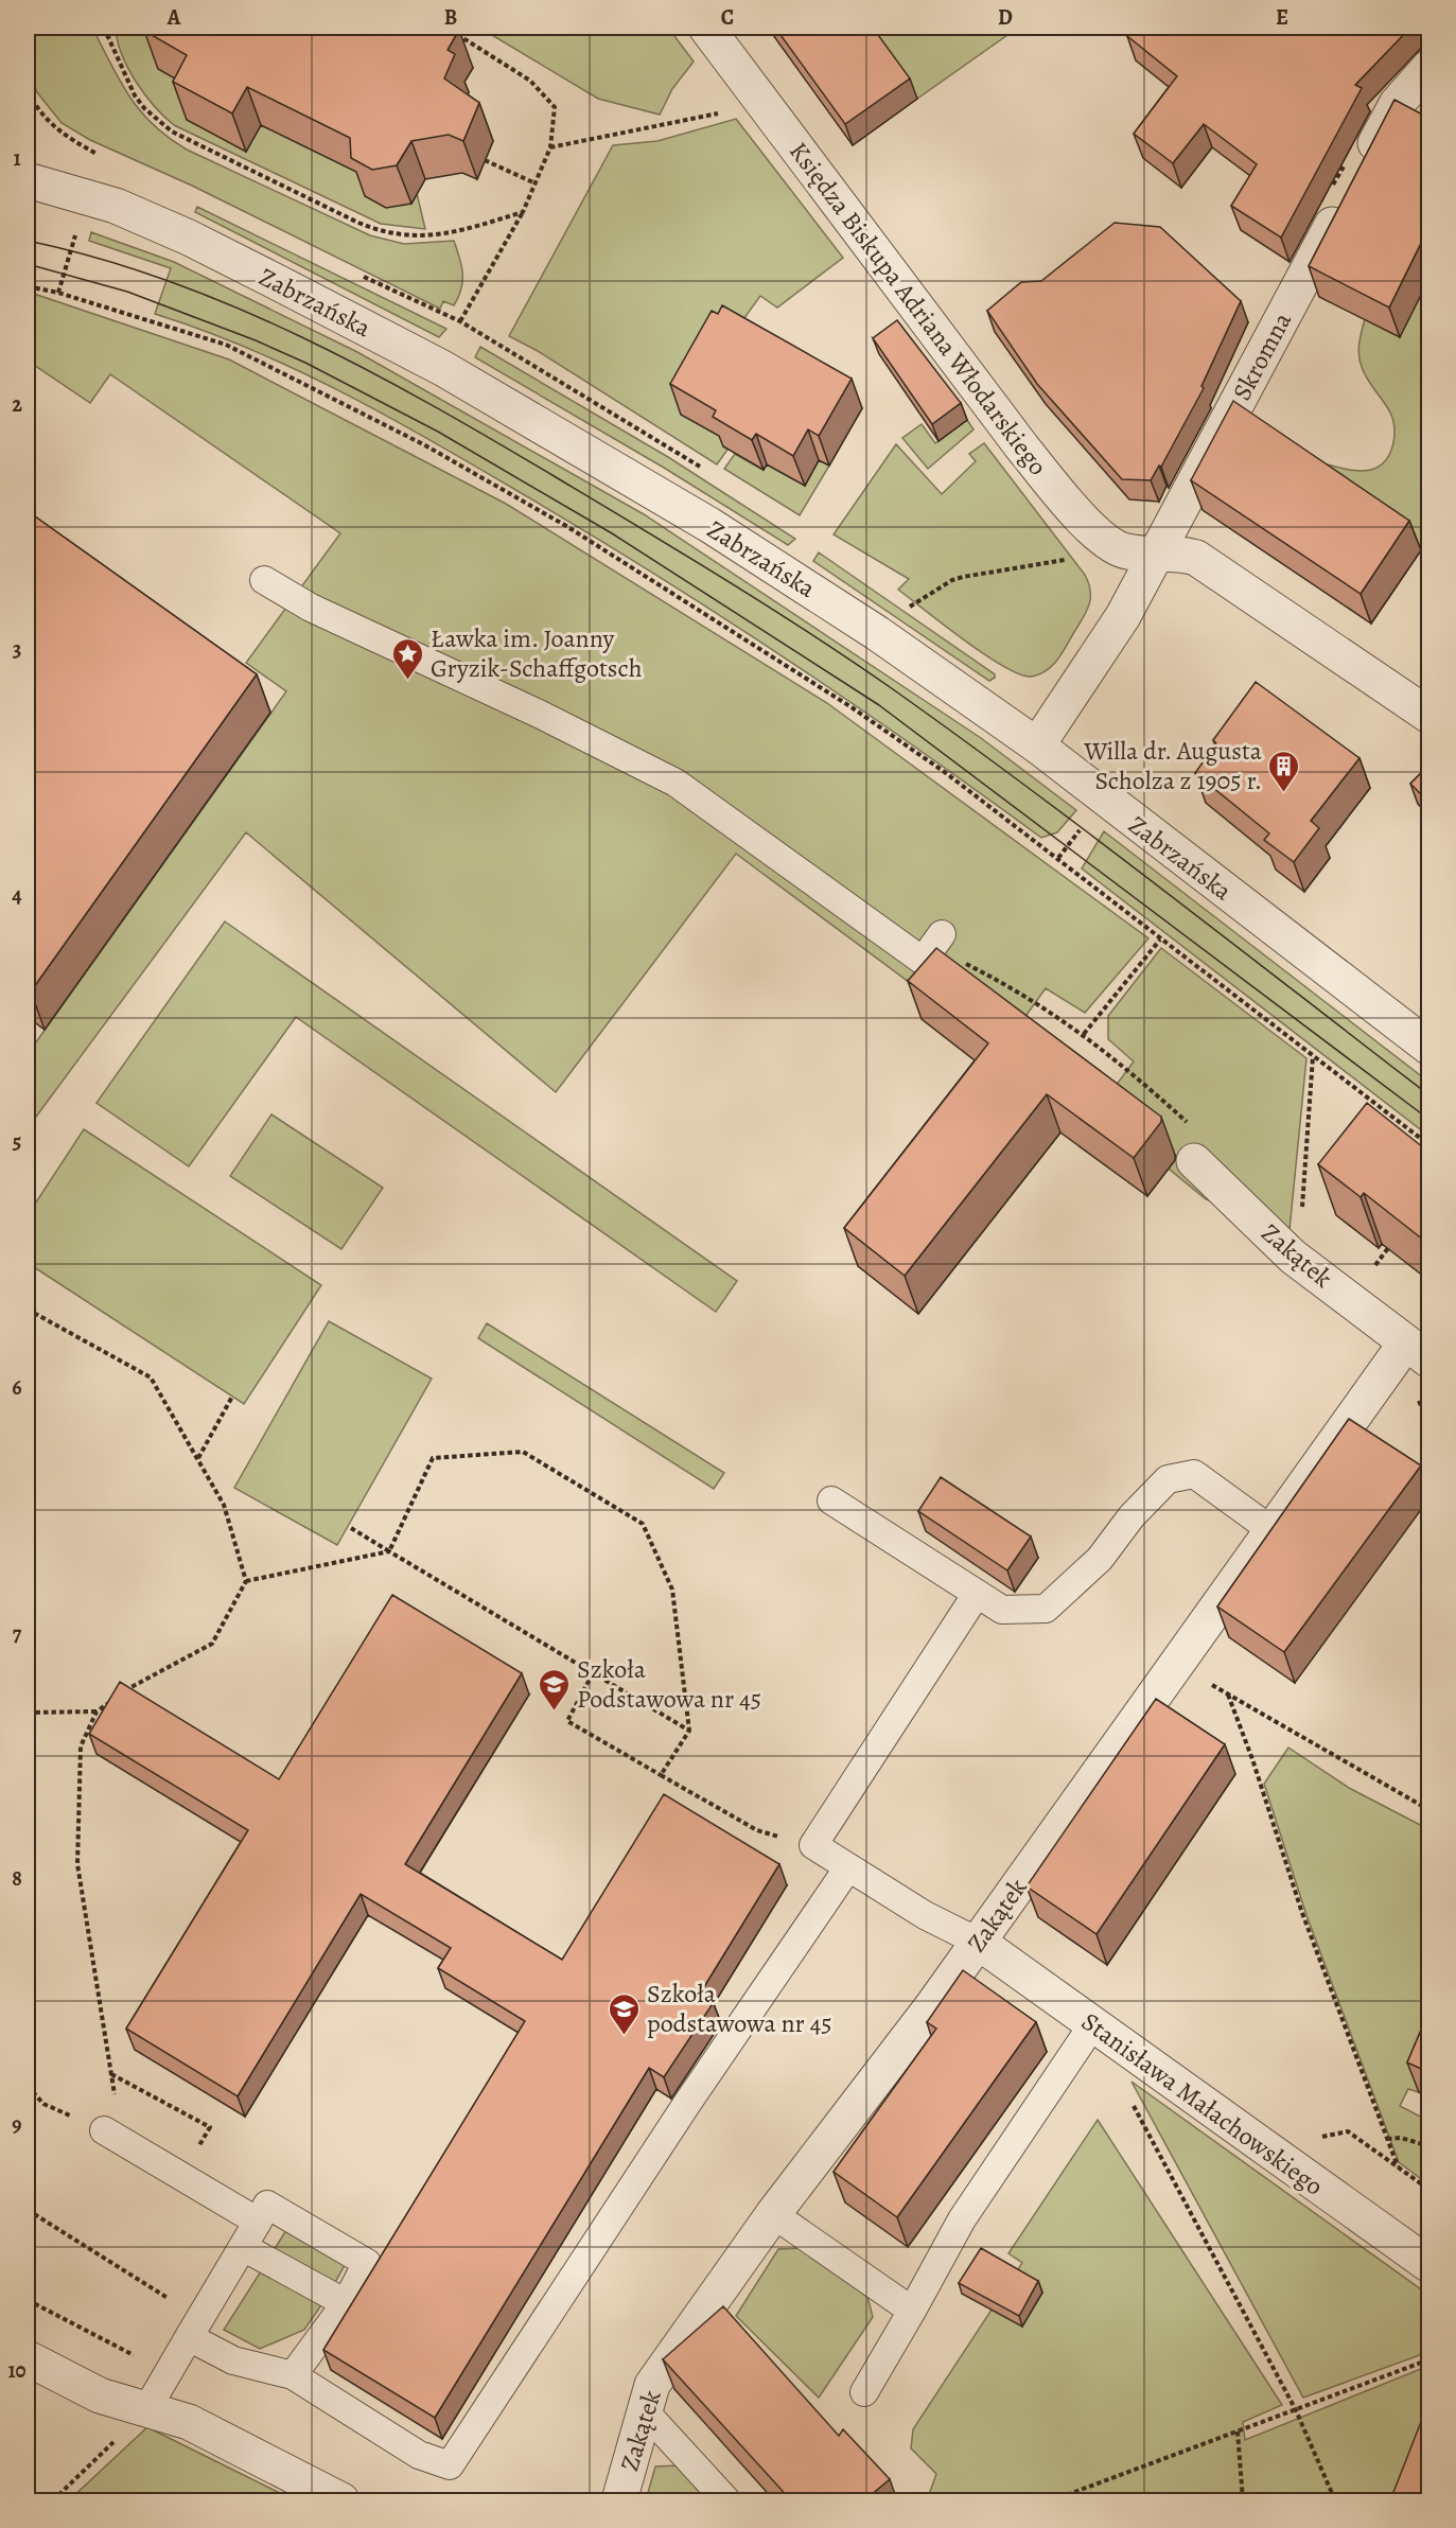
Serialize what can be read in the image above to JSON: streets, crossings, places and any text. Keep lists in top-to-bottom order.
{
  "streets": {
    "street": [
      "Zabrzańska",
      "Księdza Biskupa Adriana Włodarskiego",
      "Skromna",
      "Zakątek",
      "Stanisława Małachowskiego"
    ]
  },
  "crossings": [
    ["Zabrzańska", "Skromna"],
    ["Księdza Biskupa Adriana Włodarskiego", "Skromna"],
    ["Zakątek", "Stanisława Małachowskiego"]
  ],
  "places": {
    "place": ["Ławka im. Joanny Gryzik-Schaffgotsch"],
    "building": ["Willa dr. Augusta Scholza z 1905 r."],
    "school or university": ["Szkoła Podstawowa nr 45", "Szkoła podstawowa nr 45"]
  },
  "grid": {
    "columns": [
      "A",
      "B",
      "C",
      "D",
      "E"
    ],
    "rows": [
      "1",
      "2",
      "3",
      "4",
      "5",
      "6",
      "7",
      "8",
      "9",
      "10"
    ]
  }
}
